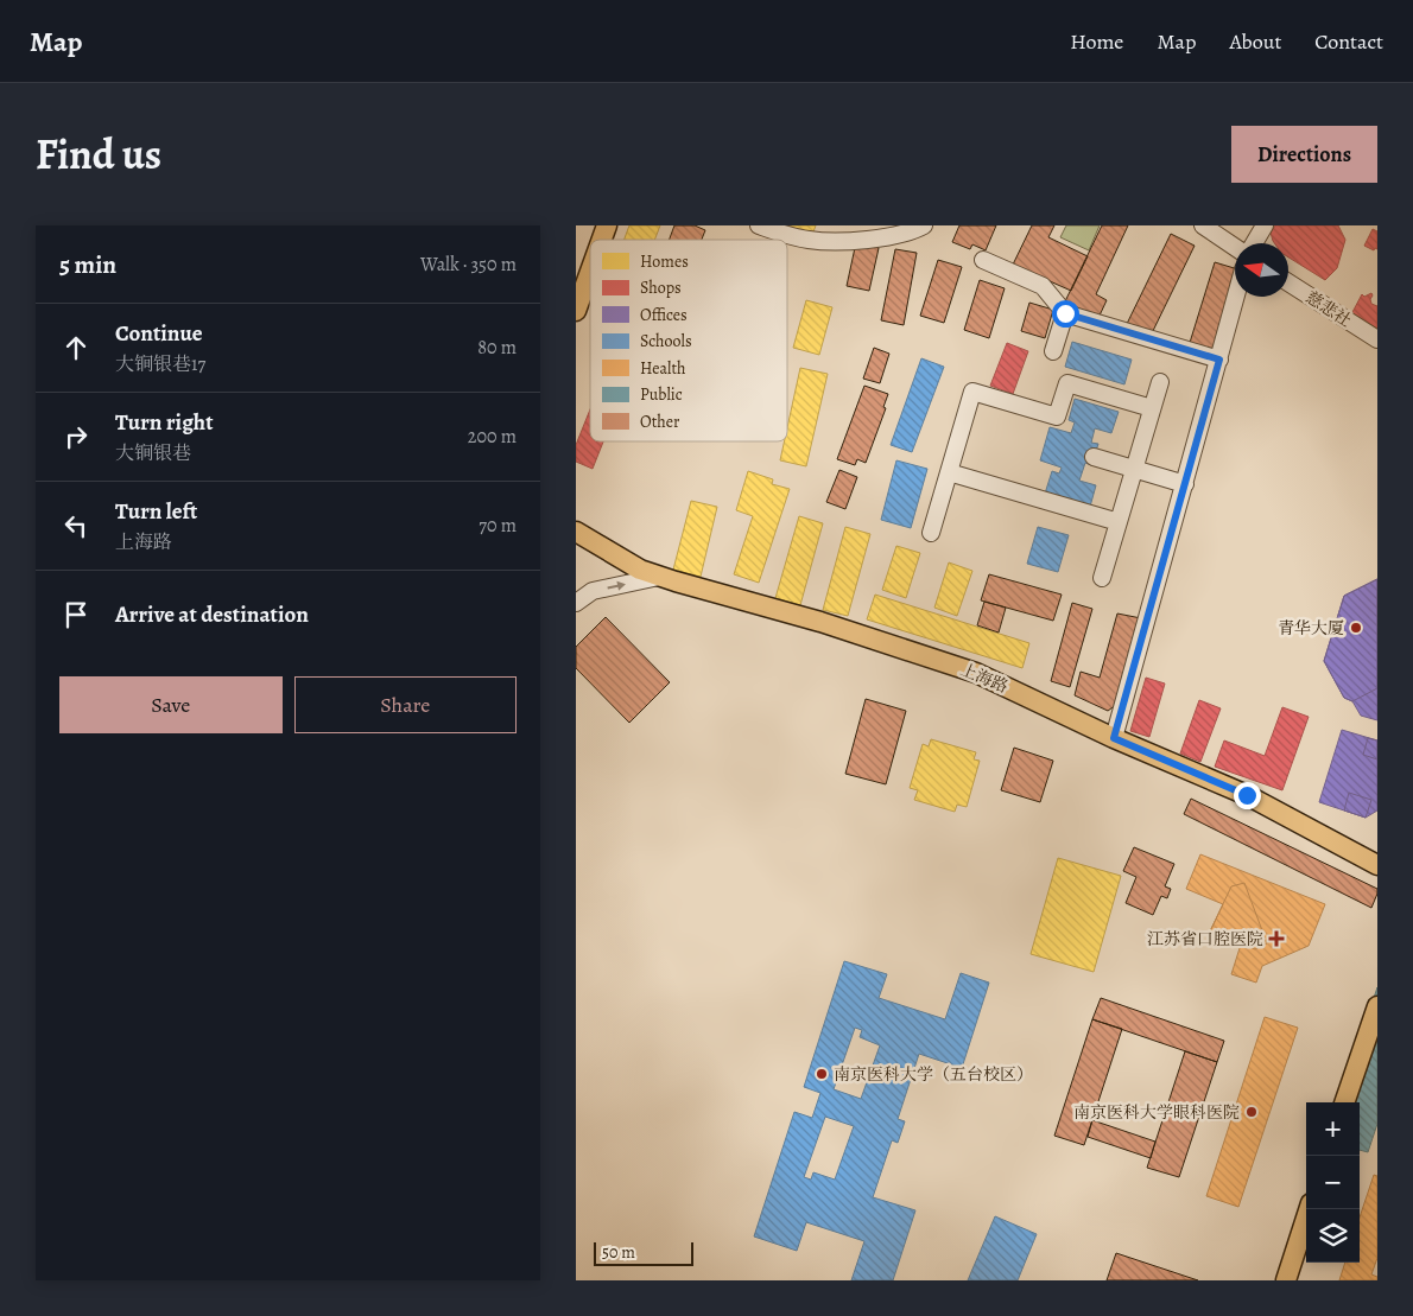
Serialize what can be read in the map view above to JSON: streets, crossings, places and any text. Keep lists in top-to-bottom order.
{
  "streets": {
    "main road": ["上海路"],
    "street": ["慈悲社"]
  },
  "places": {
    "other": ["青华大厦", "南京医科大学（五台校区）", "南京医科大学眼科医院"],
    "health": ["江苏省口腔医院"]
  },
  "legend": [
    "Homes",
    "Shops",
    "Offices",
    "Schools",
    "Health",
    "Public",
    "Other"
  ],
  "scale_bar": "50 m",
  "north": "left",
  "page": {
    "header": "Map",
    "nav": [
      "Home",
      "Map",
      "About",
      "Contact"
    ],
    "title": "Find us",
    "buttons": [
      "Directions",
      ["Save", "Share"]
    ],
    "heading": ["5 min", "Walk · 350 m"],
    "list": [
      ["Continue", "大锏银巷17", "80 m"],
      ["Turn right", "大锏银巷", "200 m"],
      ["Turn left", "上海路", "70 m"],
      "Arrive at destination"
    ],
    "map_buttons": ["+", "−"],
    "scale": "50 m"
  }
}
